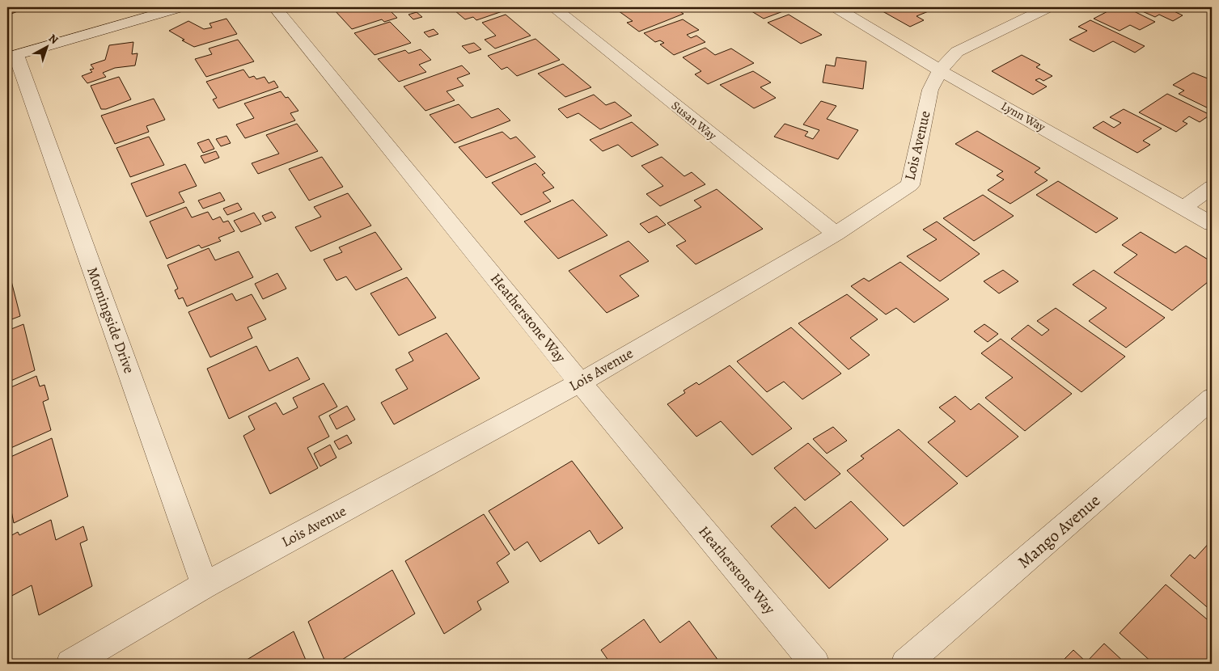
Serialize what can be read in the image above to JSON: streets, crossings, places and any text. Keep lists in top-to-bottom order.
{
  "streets": {
    "street": [
      "Lynn Way",
      "Susan Way",
      "Lois Avenue",
      "Heatherstone Way",
      "Morningside Drive",
      "Mango Avenue"
    ]
  },
  "crossings": [
    ["Lynn Way", "Lois Avenue"],
    ["Susan Way", "Lois Avenue"],
    ["Lois Avenue", "Heatherstone Way"],
    ["Lois Avenue", "Morningside Drive"]
  ],
  "north": "top right"
}
